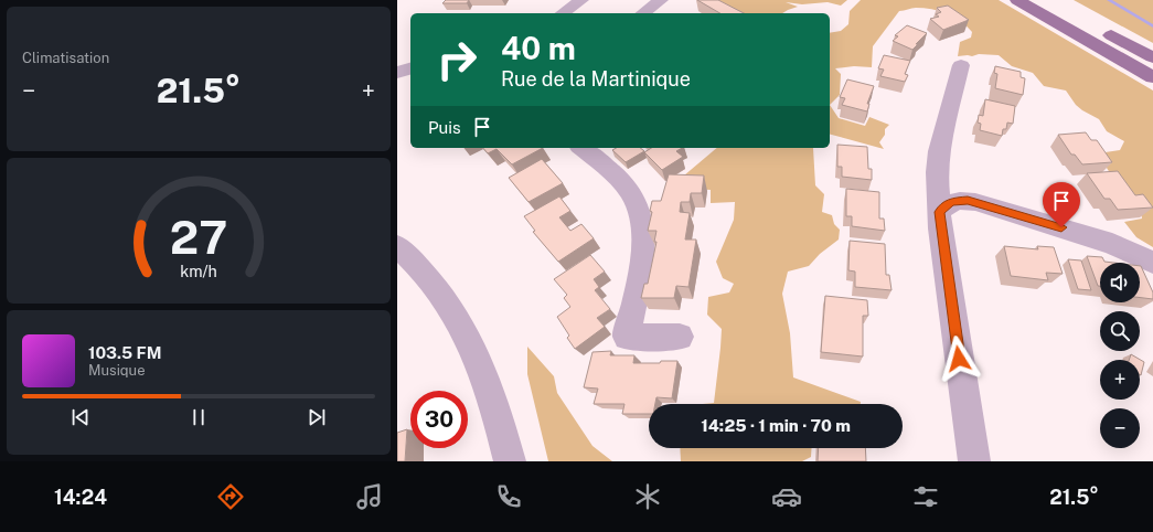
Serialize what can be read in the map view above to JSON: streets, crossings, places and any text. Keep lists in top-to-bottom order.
{
  "page": {
    "tile": "Climatisation",
    "turn": ["40 m", "Rue de la Martinique"],
    "heat": ["−", "21.5°", "+"],
    "then": "Puis",
    "map_buttons": ["+", "−"],
    "song": ["103.5 FM", "Musique"],
    "limit": "30",
    "trip": "14:25 · 1 min · 70 m",
    "tabs": ["14:24", "21.5°"],
    "gauge": ["27", "km/h"]
  }
}
